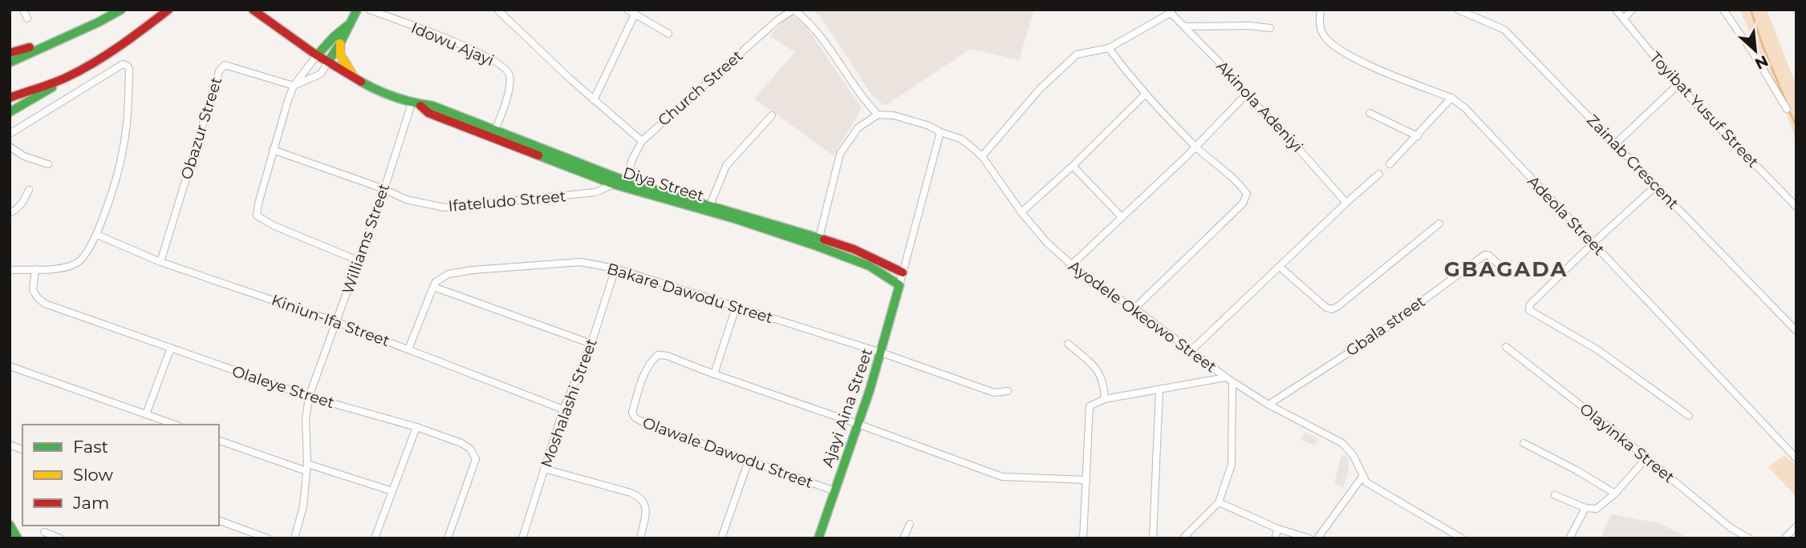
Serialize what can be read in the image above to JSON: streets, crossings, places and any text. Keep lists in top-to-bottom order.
{
  "streets": {
    "main road": ["Diya Street", "Ajayi Aina Street"],
    "street": [
      "Idowu Ajayi",
      "Church Street",
      "Akinola Adeniyi",
      "Toyibat Yusuf Street",
      "Obazur Street",
      "Zainab Crescent",
      "Ifateludo Street",
      "Adeola Street",
      "Williams Street",
      "Bakare Dawodu Street",
      "Ayodele Okeowo Street",
      "Kiniun-Ifa Street",
      "Gbala street",
      "Olaleye Street",
      "Moshalashi Street",
      "Olayinka Street",
      "Olawale Dawodu Street"
    ]
  },
  "crossings": [
    ["Idowu Ajayi", "Diya Street"],
    ["Church Street", "Diya Street"],
    ["Obazur Street", "Kiniun-Ifa Street"],
    ["Diya Street", "Ifateludo Street"],
    ["Diya Street", "Williams Street"],
    ["Diya Street", "Ajayi Aina Street"],
    ["Ifateludo Street", "Williams Street"],
    ["Williams Street", "Kiniun-Ifa Street"],
    ["Williams Street", "Olaleye Street"],
    ["Bakare Dawodu Street", "Moshalashi Street"],
    ["Bakare Dawodu Street", "Ajayi Aina Street"],
    ["Ayodele Okeowo Street", "Gbala street"],
    ["Kiniun-Ifa Street", "Moshalashi Street"],
    ["Ajayi Aina Street", "Olawale Dawodu Street"]
  ],
  "districts": ["GBAGADA"],
  "legend": ["Fast", "Slow", "Jam"],
  "north": "bottom right"
}
